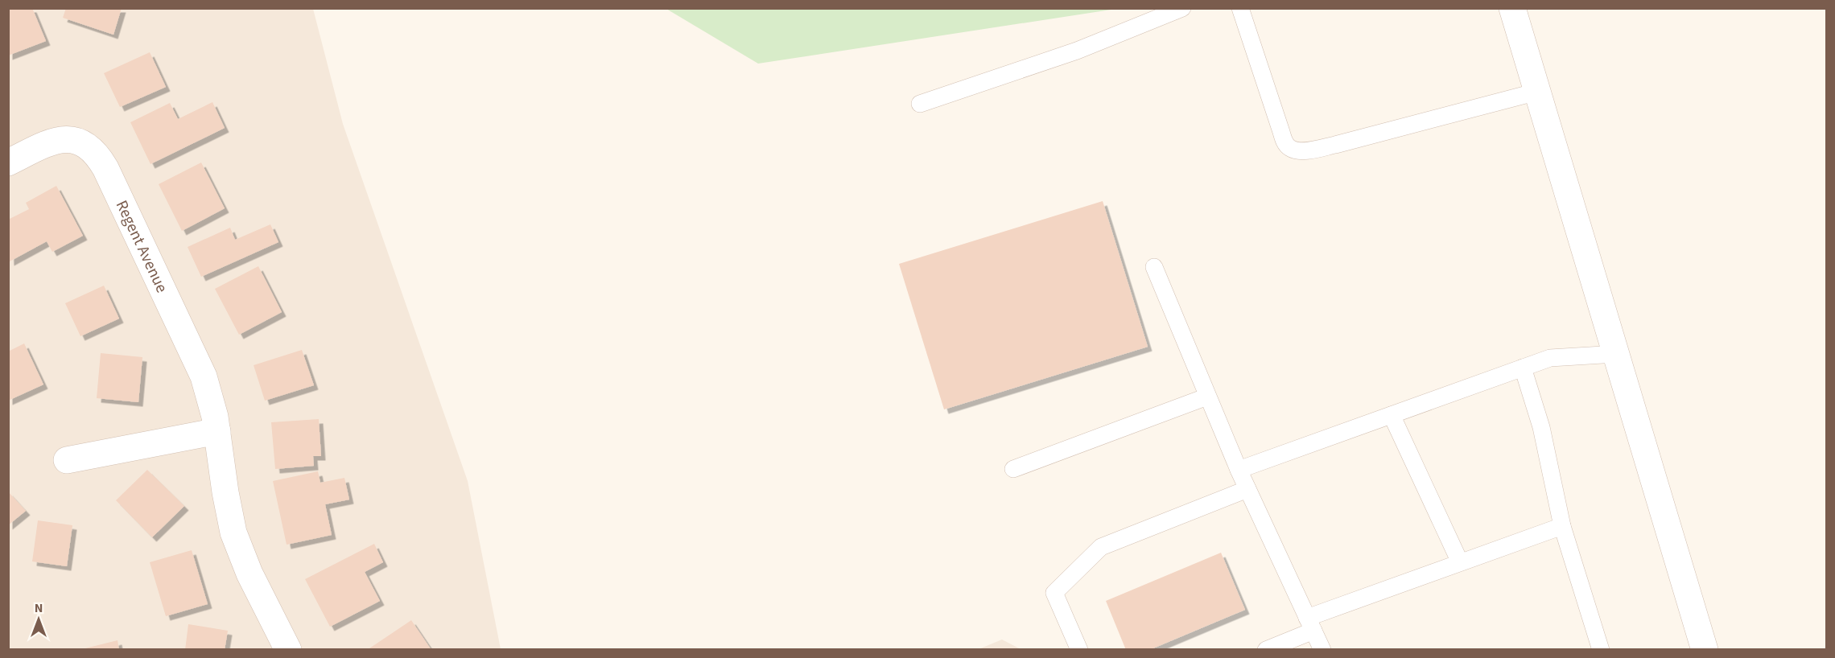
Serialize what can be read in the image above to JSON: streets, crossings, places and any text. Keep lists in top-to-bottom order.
{
  "streets": {
    "street": ["Regent Avenue"]
  },
  "north": "top"
}
